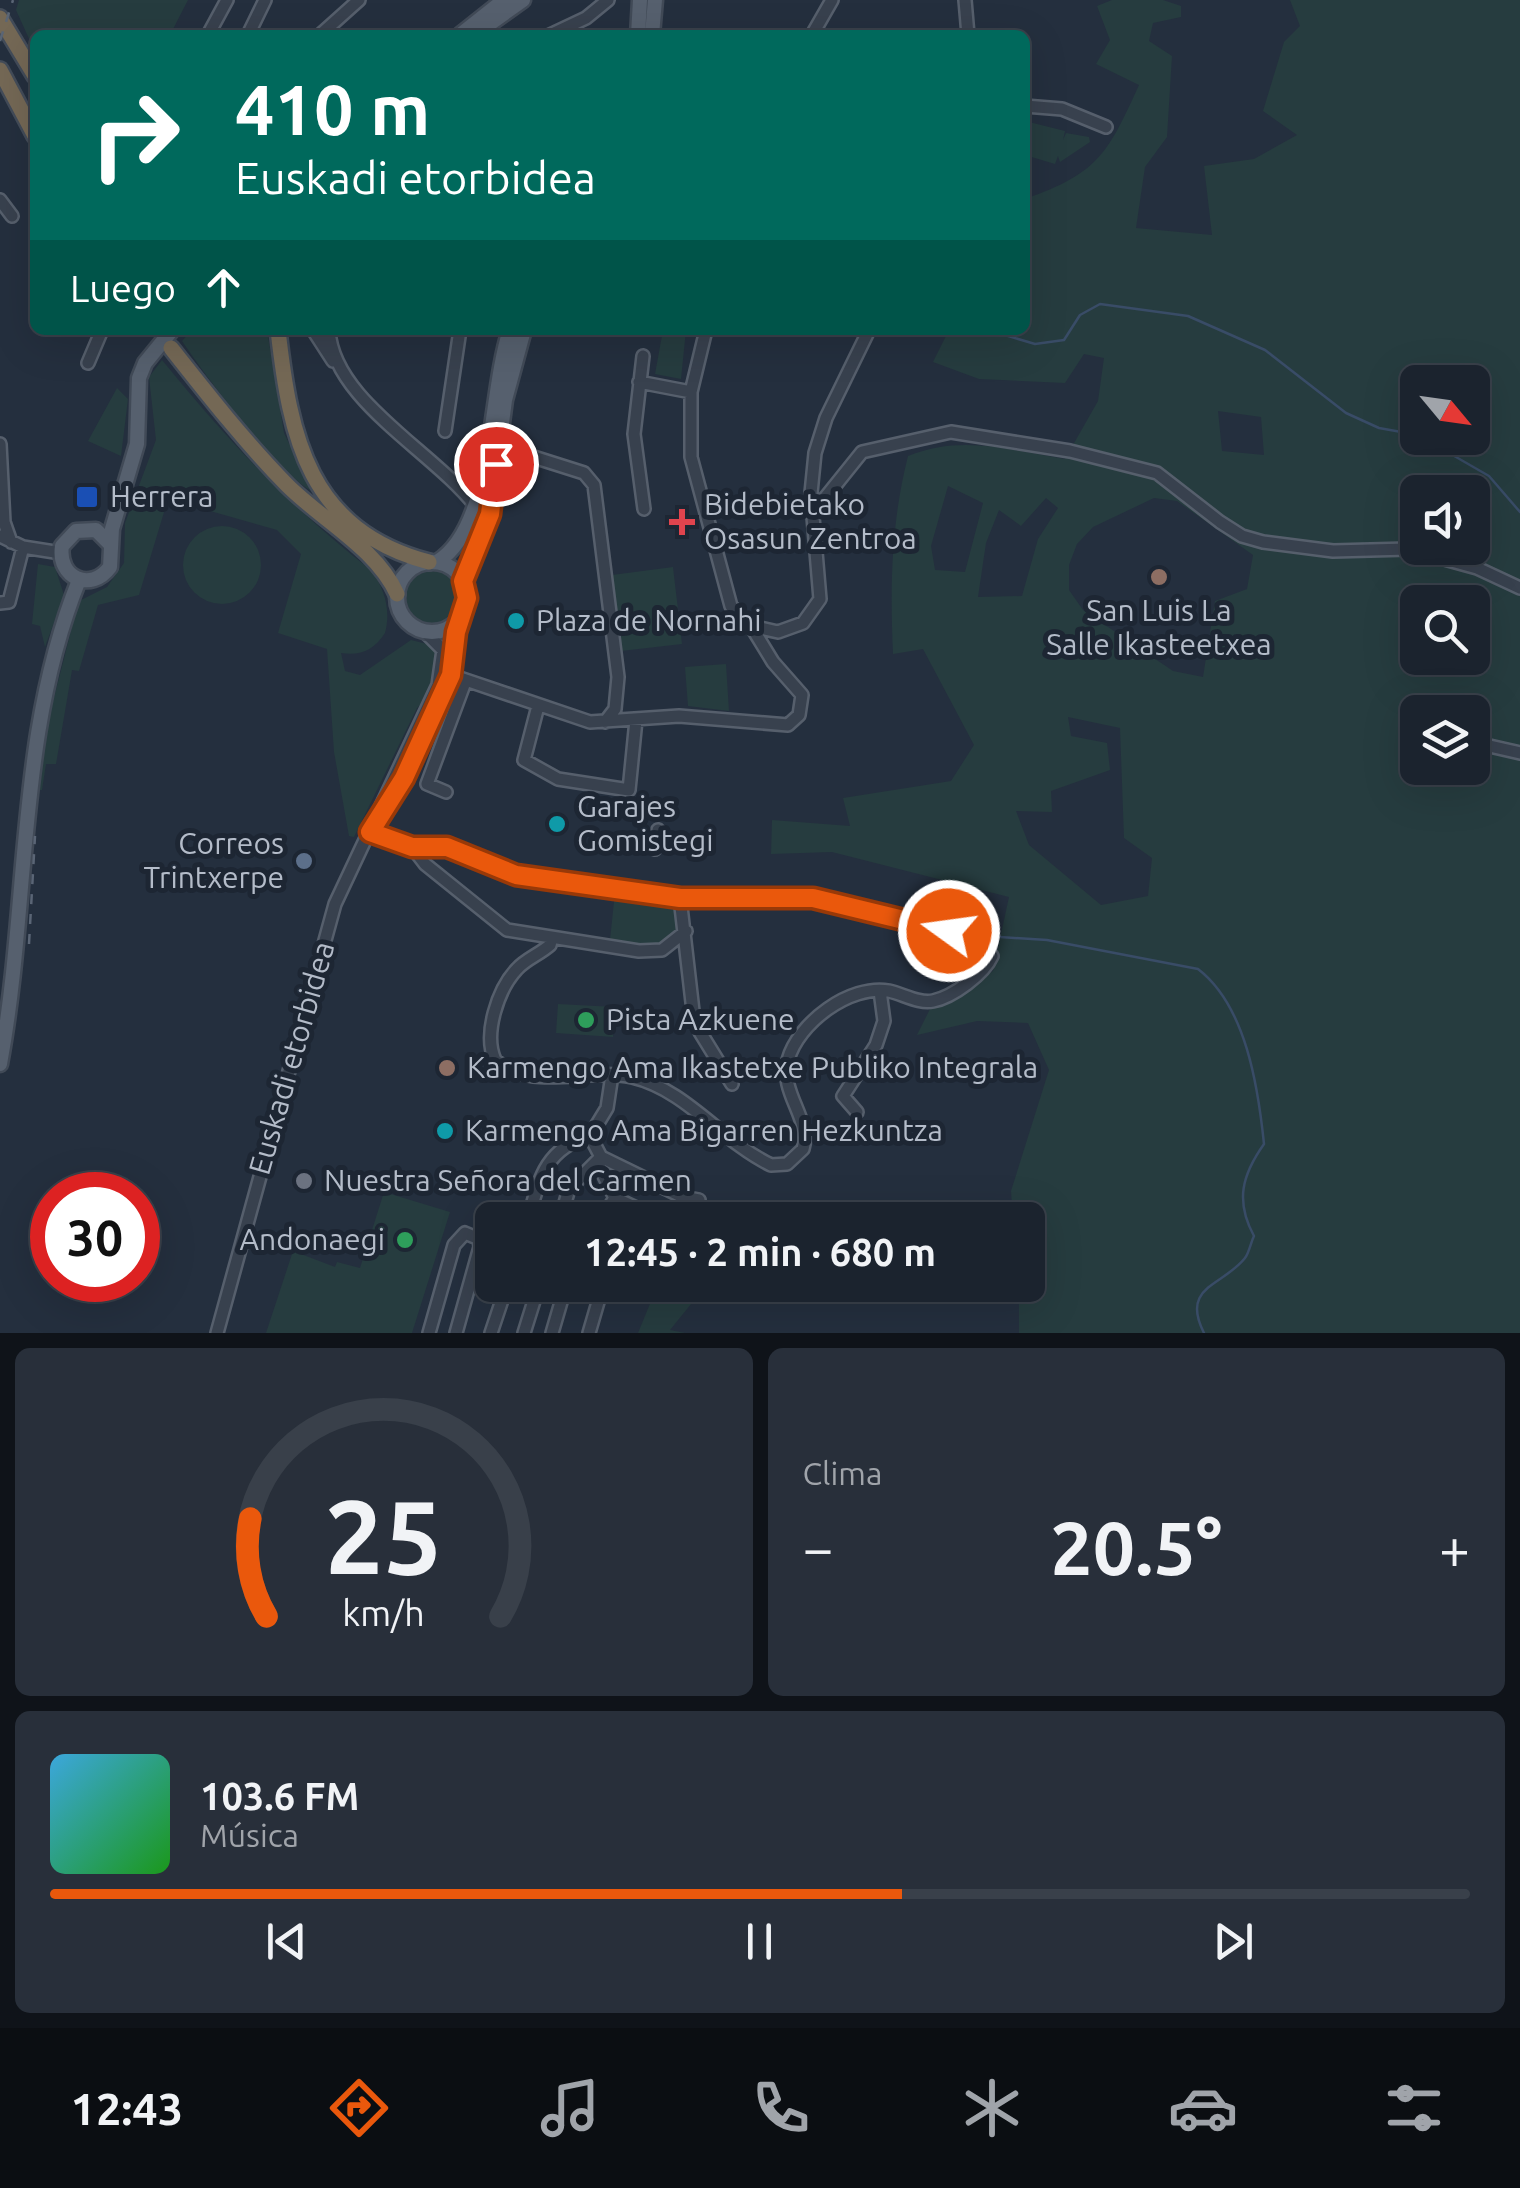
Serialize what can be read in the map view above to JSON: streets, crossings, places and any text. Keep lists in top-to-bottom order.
{
  "streets": {
    "street": ["Euskadi etorbidea"]
  },
  "places": {
    "transit": ["Herrera"],
    "health": ["Bidebietako Osasun Zentroa"],
    "other": [
      "San Luis La Salle Ikasteetxea",
      "Plaza de Nornahi",
      "Garajes Gomistegi",
      "Correos Trintxerpe",
      "Pista Azkuene",
      "Karmengo Ama Ikastetxe Publiko Integrala",
      "Karmengo Ama Bigarren Hezkuntza",
      "Nuestra Señora del Carmen",
      "Andonaegi"
    ]
  },
  "north": "bottom right",
  "page": {
    "turn": ["410 m", "Euskadi etorbidea"],
    "then": "Luego",
    "limit": "30",
    "trip": "12:45 · 2 min · 680 m",
    "tile": "Clima",
    "heat": ["−", "20.5°", "+"],
    "song": ["103.6 FM", "Música"],
    "tabs": "12:43",
    "gauge": ["25", "km/h"]
  }
}
